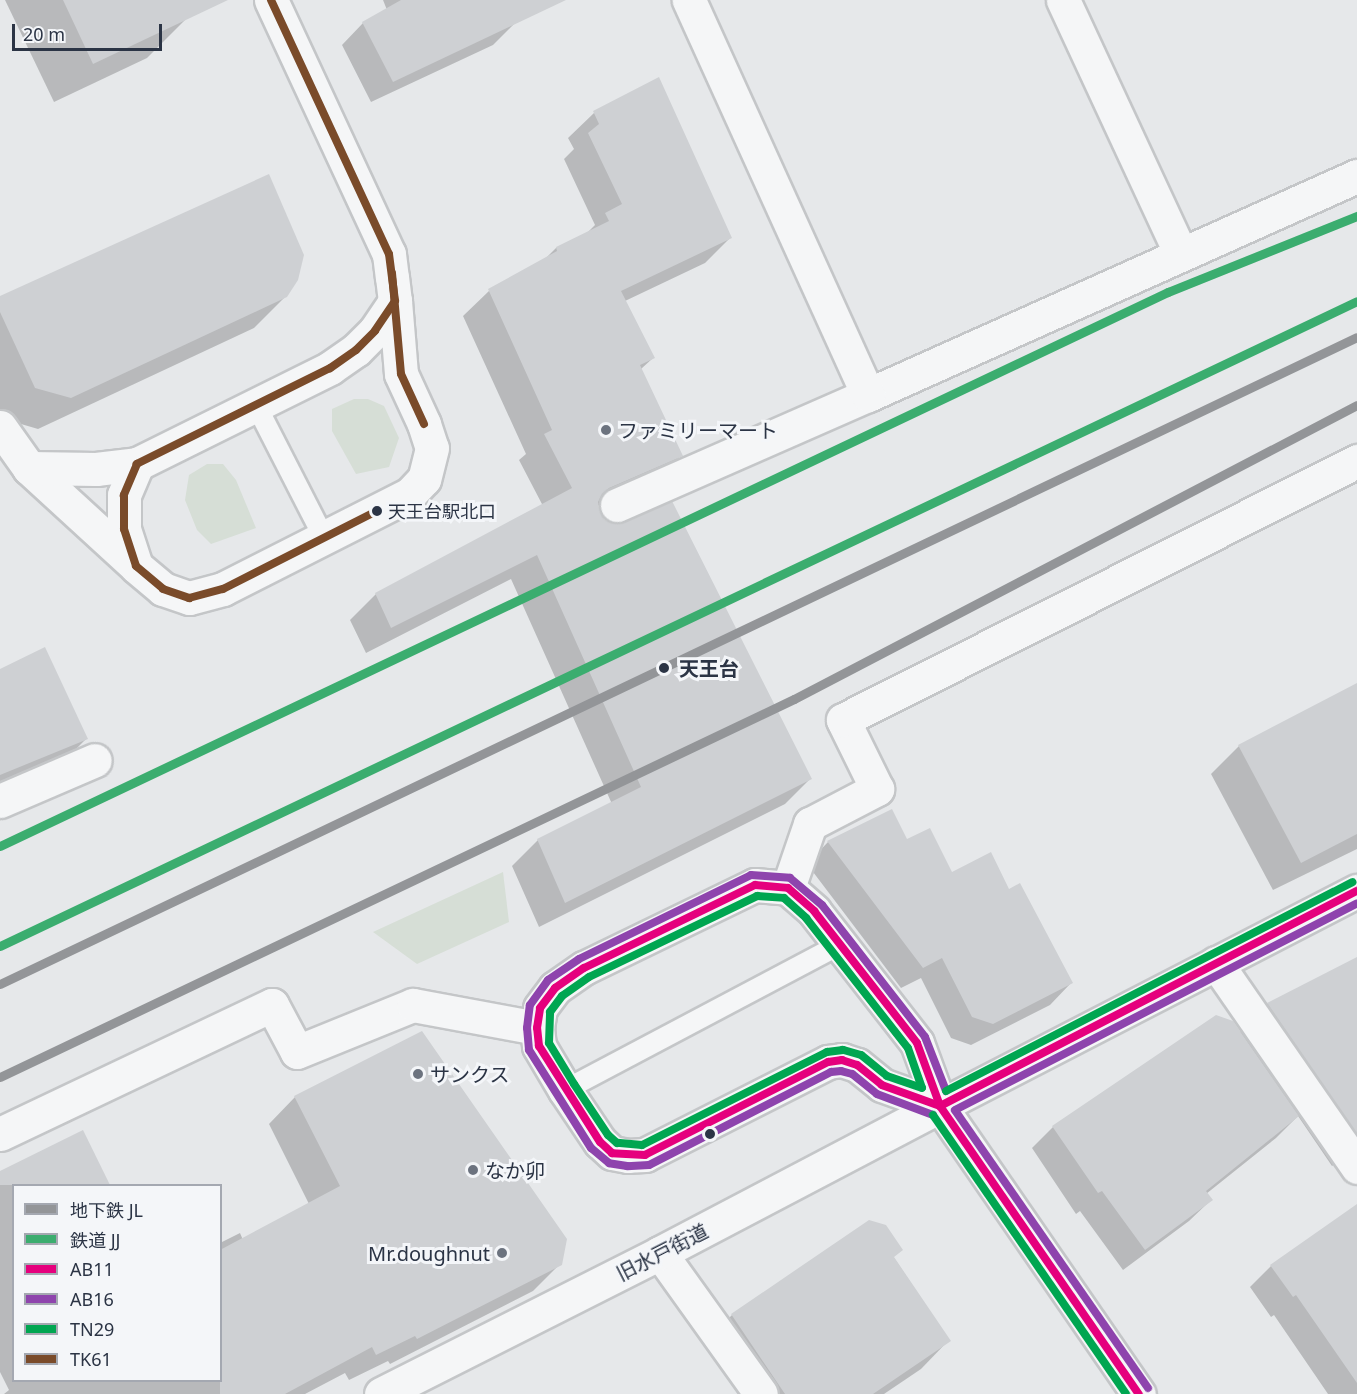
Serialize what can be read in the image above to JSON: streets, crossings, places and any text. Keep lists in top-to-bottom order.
{
  "streets": {
    "street": ["旧水戸街道"]
  },
  "places": [
    "ファミリーマート",
    "天王台駅北口",
    "天王台",
    "サンクス",
    "なか卯",
    "Mr.doughnut"
  ],
  "lines": [
    "transit line TK61",
    "rail line JJ",
    "metro line JL",
    "transit line AB16",
    "transit line TN29",
    "transit line AB11"
  ],
  "legend": [
    "地下鉄 JL",
    "鉄道 JJ",
    "AB11",
    "AB16",
    "TN29",
    "TK61"
  ],
  "scale_bar": "20 m"
}
